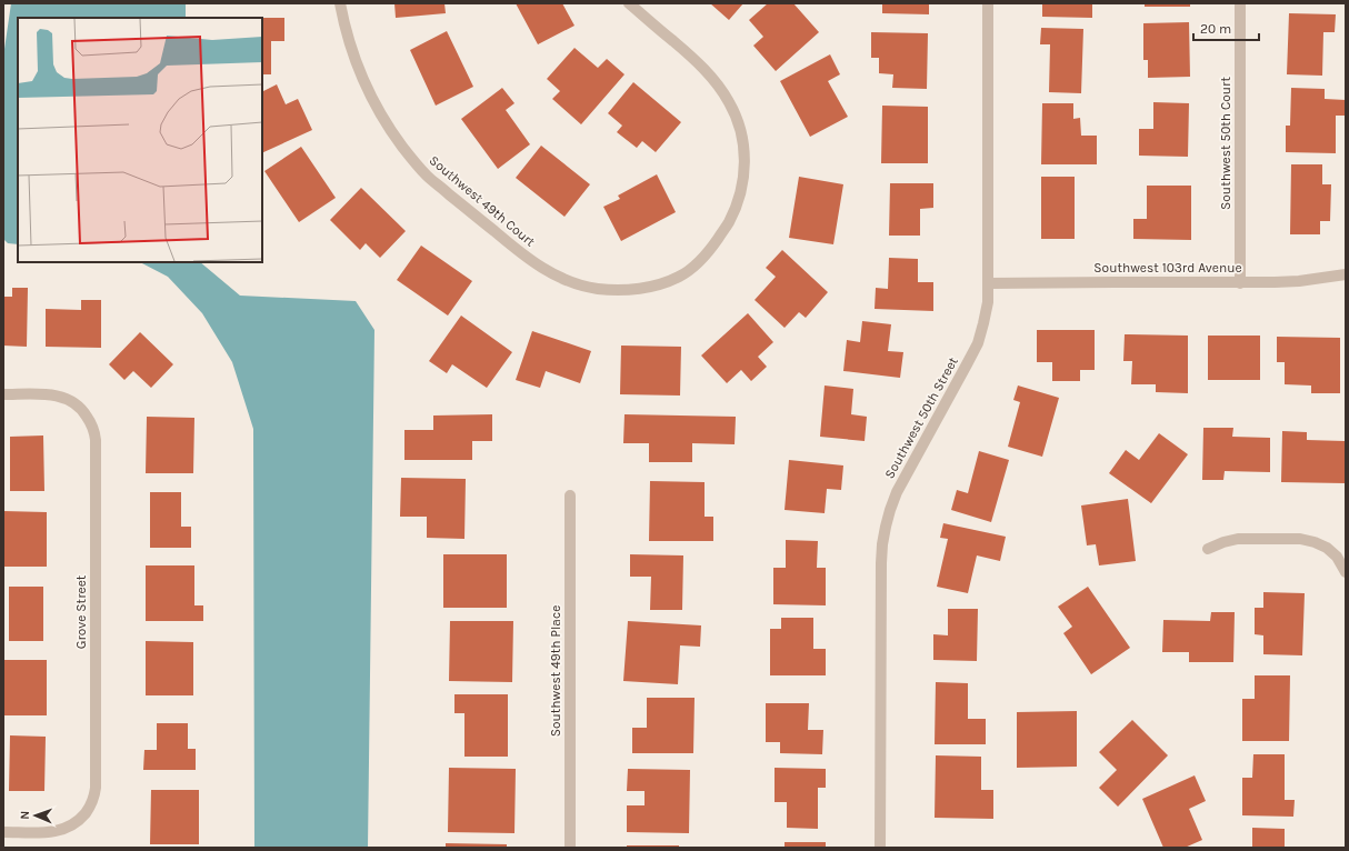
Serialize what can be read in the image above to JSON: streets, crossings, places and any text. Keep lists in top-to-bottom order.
{
  "streets": {
    "street": [
      "Southwest 50th Court",
      "Southwest 49th Court",
      "Southwest 103rd Avenue",
      "Southwest 50th Street",
      "Grove Street",
      "Southwest 49th Place"
    ]
  },
  "crossings": [
    ["Southwest 50th Court", "Southwest 103rd Avenue"],
    ["Southwest 103rd Avenue", "Southwest 50th Street"]
  ],
  "scale_bar": "20 m",
  "north": "left"
}
